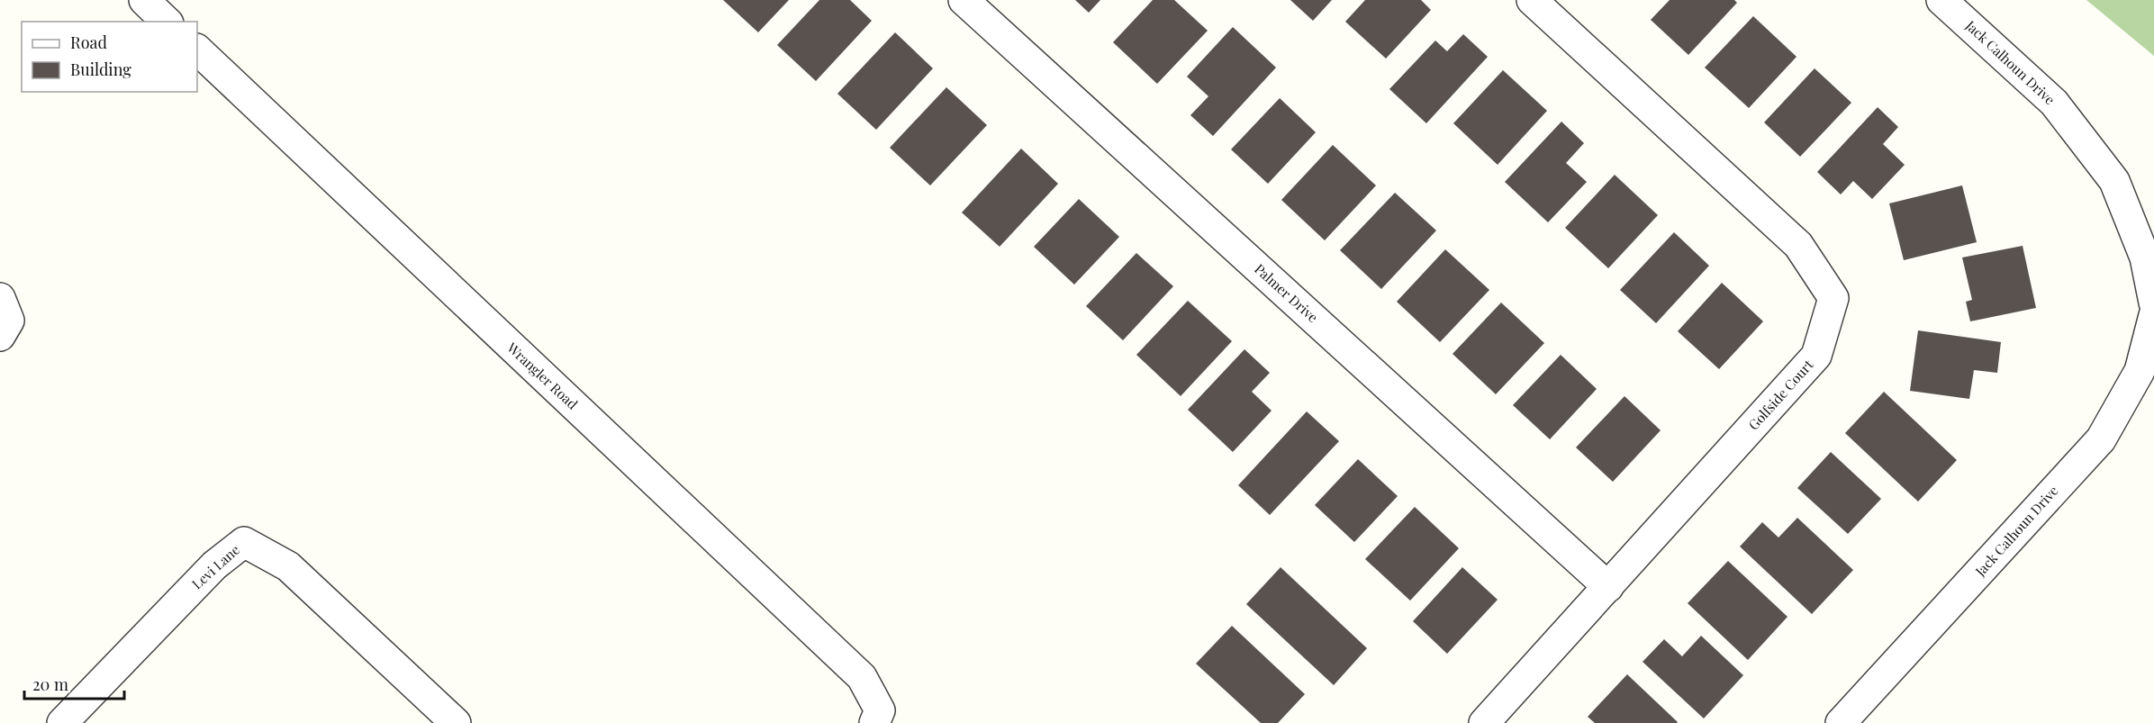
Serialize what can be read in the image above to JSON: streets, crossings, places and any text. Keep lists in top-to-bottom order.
{
  "streets": {
    "street": [
      "Jack Calhoun Drive",
      "Palmer Drive",
      "Wrangler Road",
      "Golfside Court",
      "Levi Lane"
    ]
  },
  "crossings": [
    ["Palmer Drive", "Golfside Court"]
  ],
  "legend": ["Road", "Building"],
  "scale_bar": "20 m"
}
